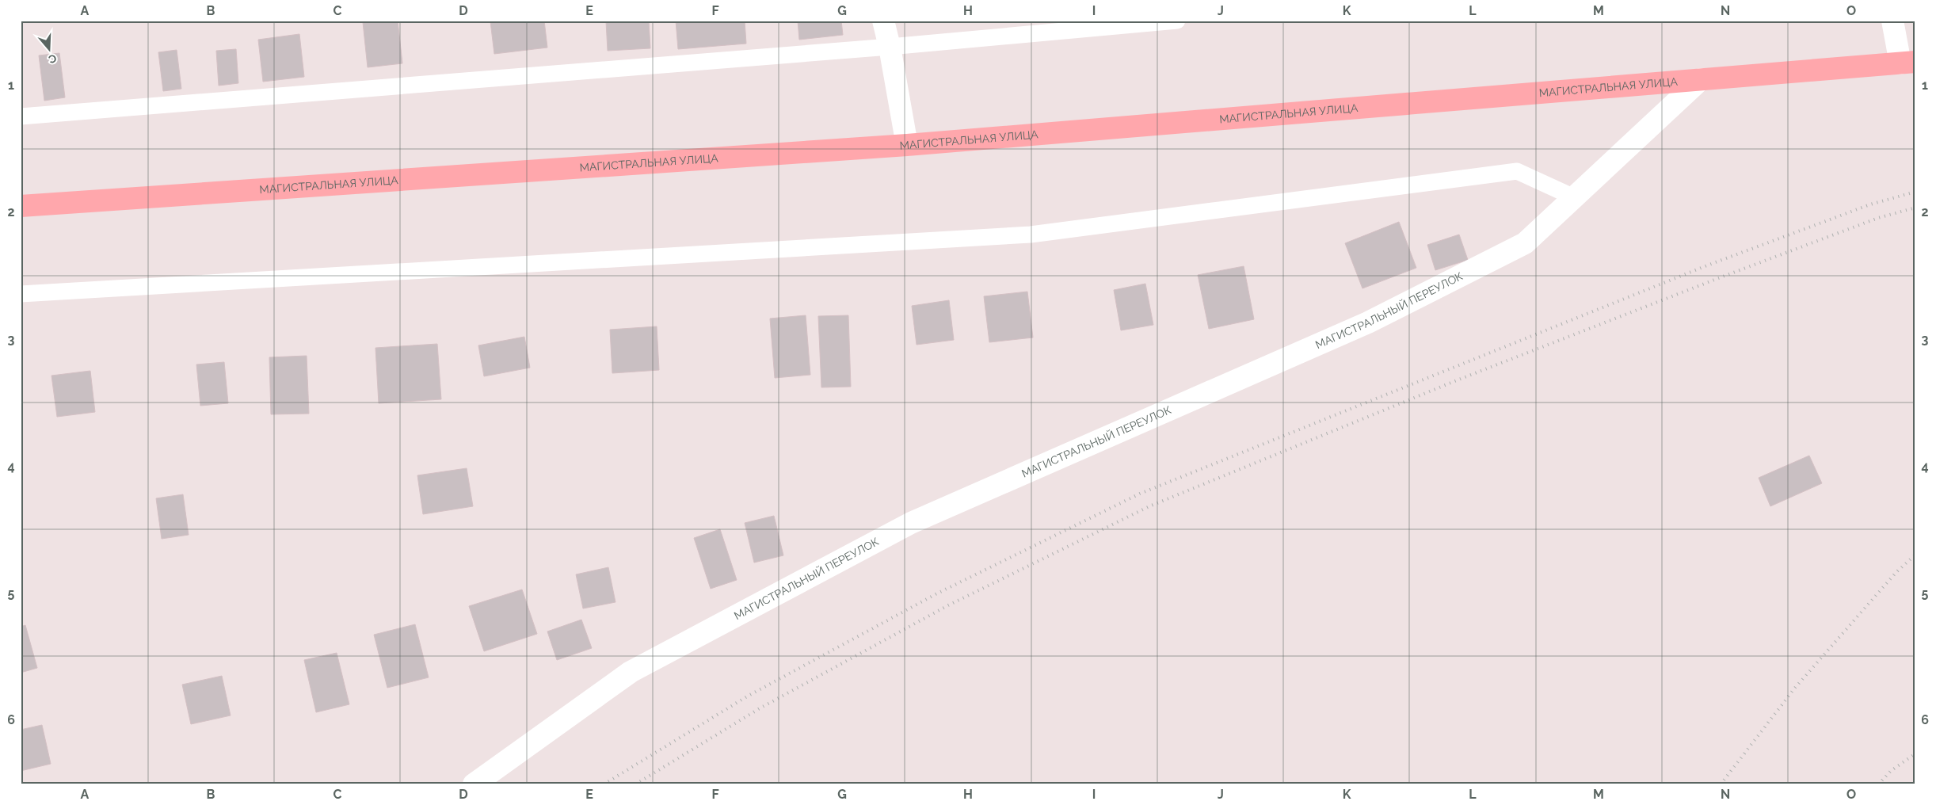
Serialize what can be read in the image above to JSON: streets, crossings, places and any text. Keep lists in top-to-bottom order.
{
  "streets": {
    "main road": ["МАГИСТРАЛЬНАЯ УЛИЦА"],
    "street": ["МАГИСТРАЛЬНЫЙ ПЕРЕУЛОК"]
  },
  "crossings": [
    ["МАГИСТРАЛЬНАЯ УЛИЦА", "МАГИСТРАЛЬНЫЙ ПЕРЕУЛОК"]
  ],
  "north": "bottom",
  "grid": {
    "columns": [
      "A",
      "B",
      "C",
      "D",
      "E",
      "F",
      "G",
      "H",
      "I",
      "J",
      "K",
      "L",
      "M",
      "N",
      "O"
    ],
    "rows": [
      "1",
      "2",
      "3",
      "4",
      "5",
      "6"
    ]
  }
}
